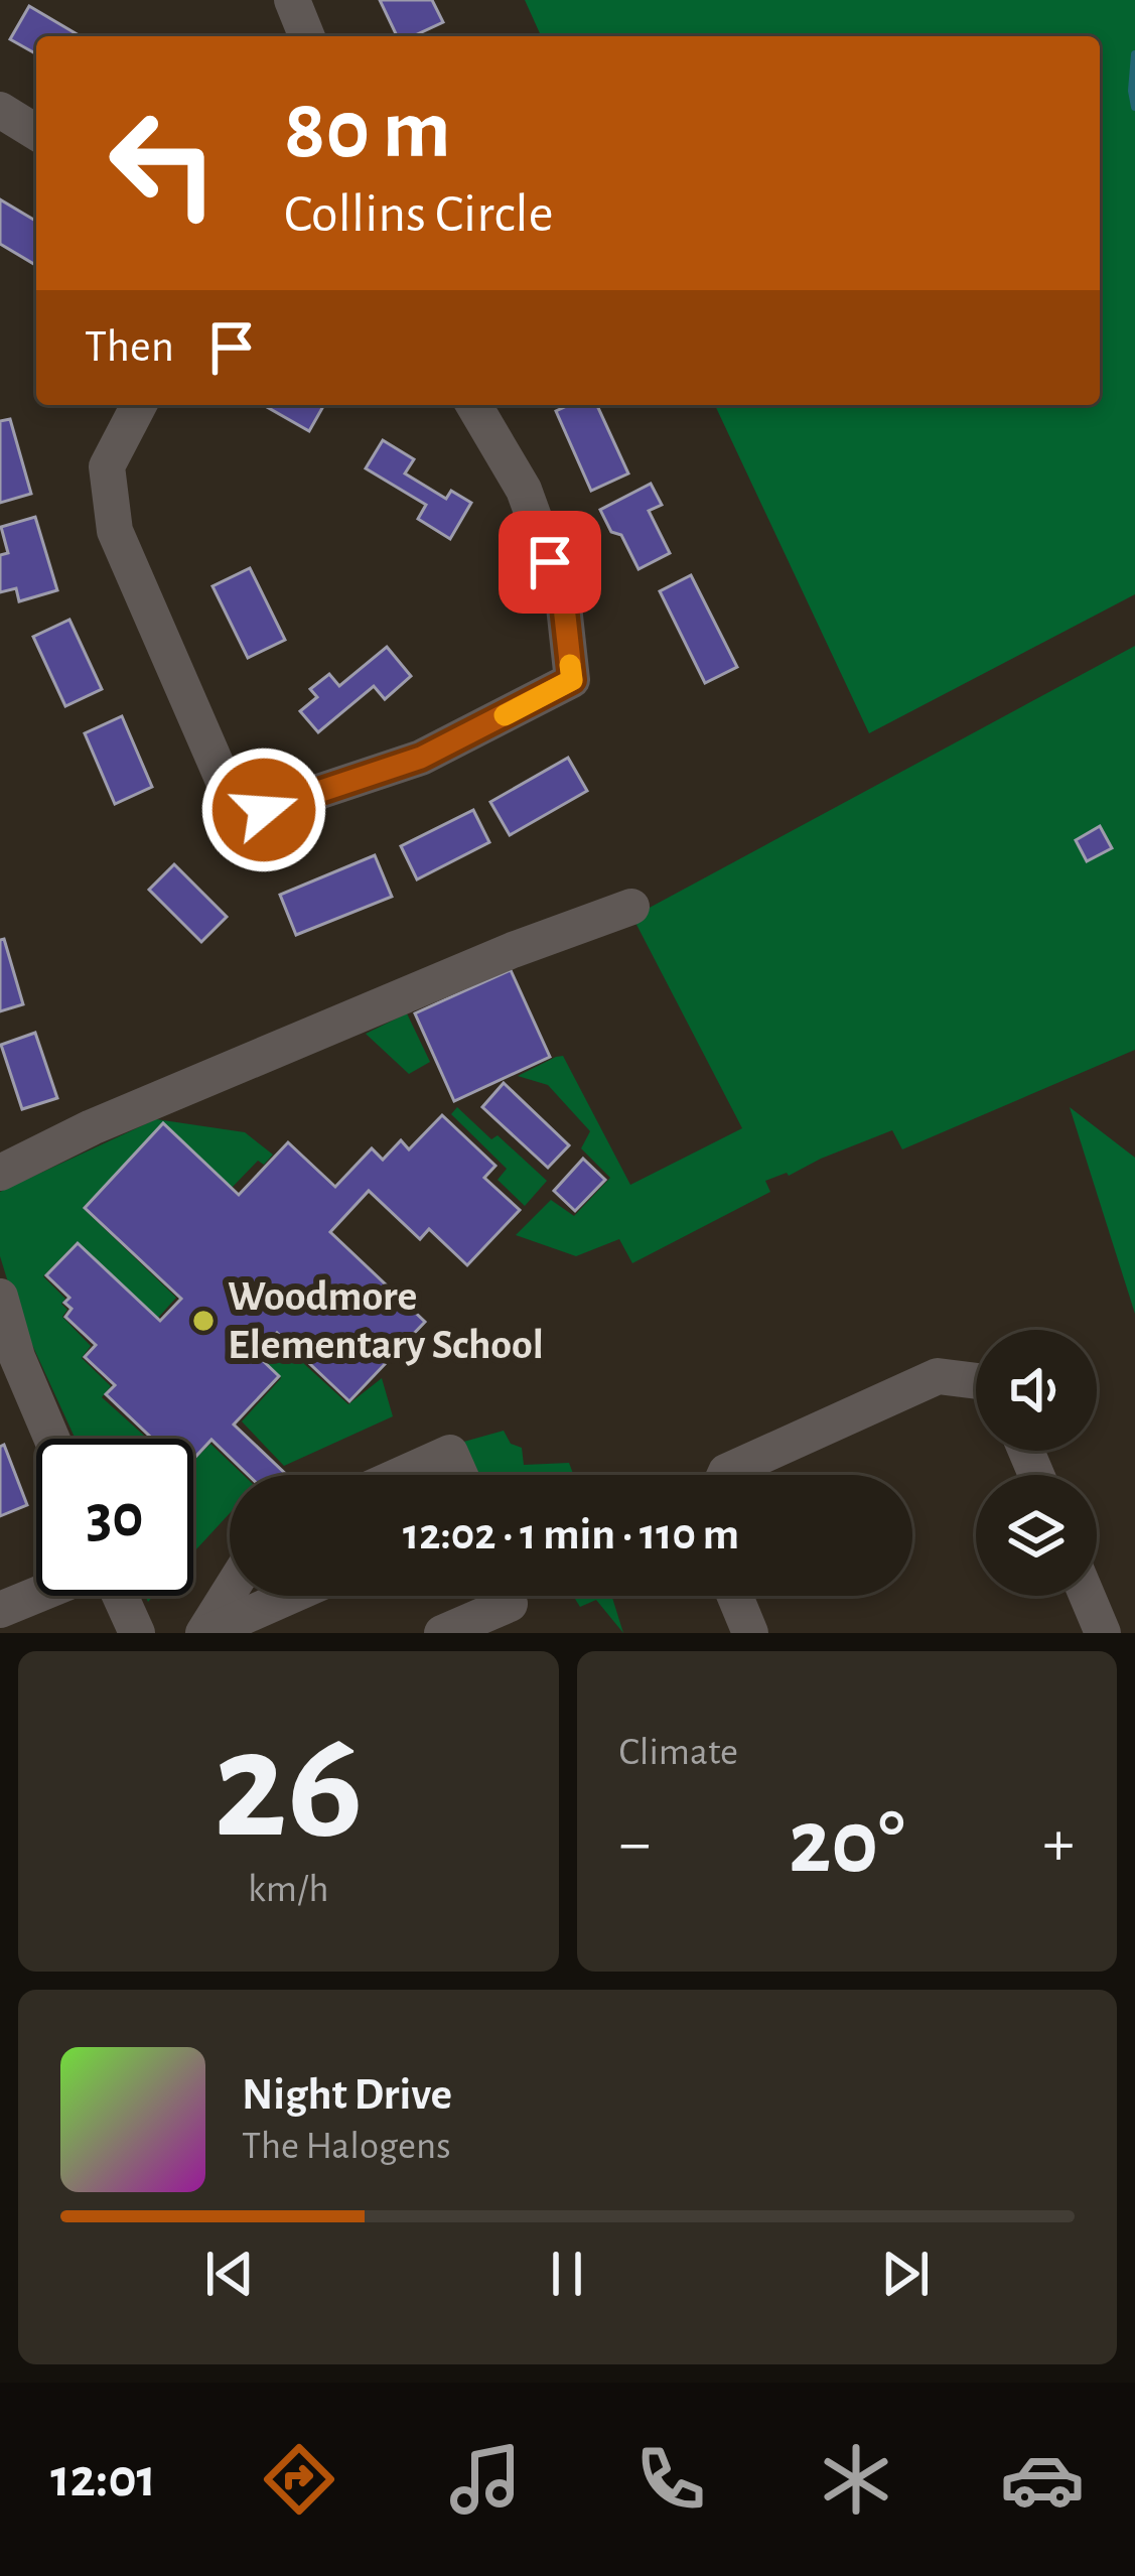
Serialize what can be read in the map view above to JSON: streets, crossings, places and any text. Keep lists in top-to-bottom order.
{
  "places": ["Woodmore Elementary School"],
  "page": {
    "turn": ["80 m", "Collins Circle"],
    "then": "Then",
    "limit": "30",
    "trip": "12:02 · 1 min · 110 m",
    "tile": [
      ["26", "km/h"],
      "Climate"
    ],
    "heat": ["−", "20°", "+"],
    "song": ["Night Drive", "The Halogens"],
    "tabs": "12:01"
  }
}
